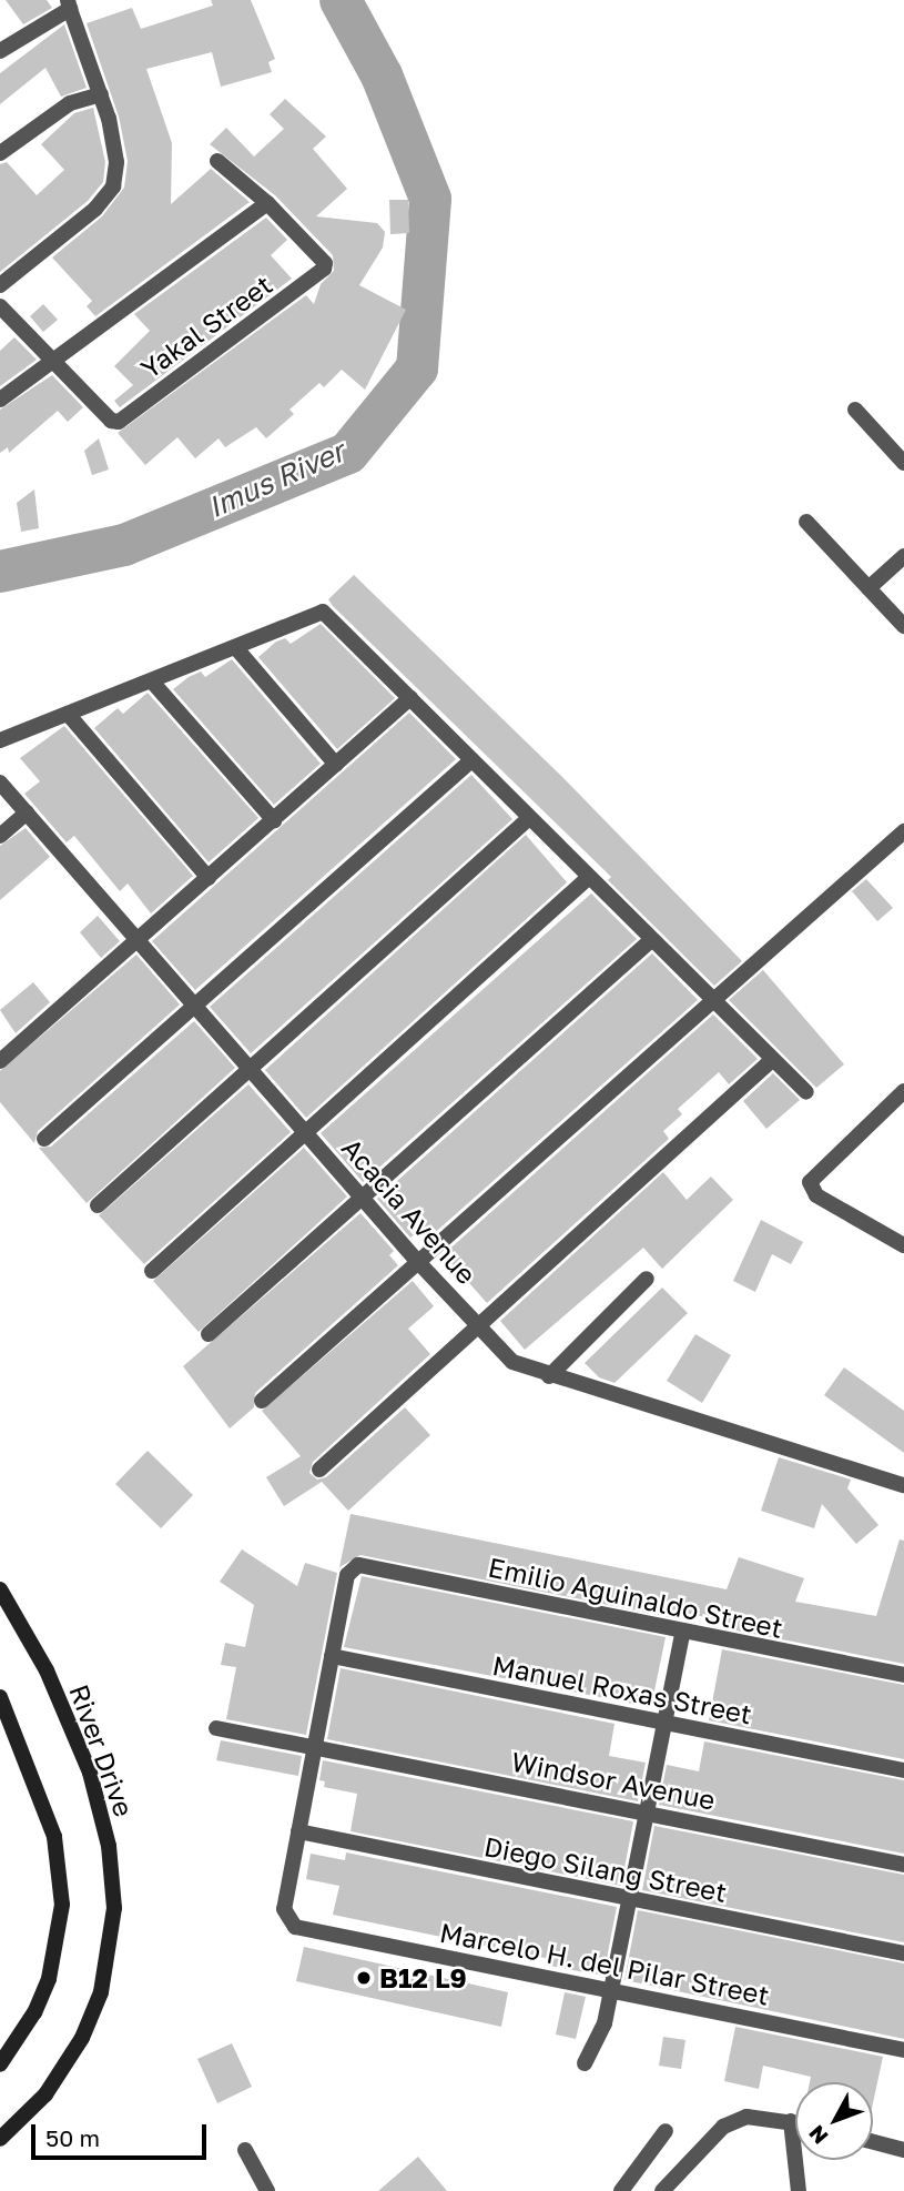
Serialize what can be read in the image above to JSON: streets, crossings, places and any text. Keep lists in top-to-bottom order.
{
  "streets": {
    "street": [
      "Yakal Street",
      "Acacia Avenue",
      "Emilio Aguinaldo Street",
      "Manuel Roxas Street",
      "River Drive",
      "Windsor Avenue",
      "Diego Silang Street",
      "Marcelo H. del Pilar Street"
    ]
  },
  "crossings": [
    ["Emilio Aguinaldo Street", "Manuel Roxas Street"],
    ["Diego Silang Street", "Marcelo H. del Pilar Street"]
  ],
  "water": ["Imus River"],
  "places": ["B12 L9"],
  "scale_bar": "50 m",
  "north": "bottom left"
}
